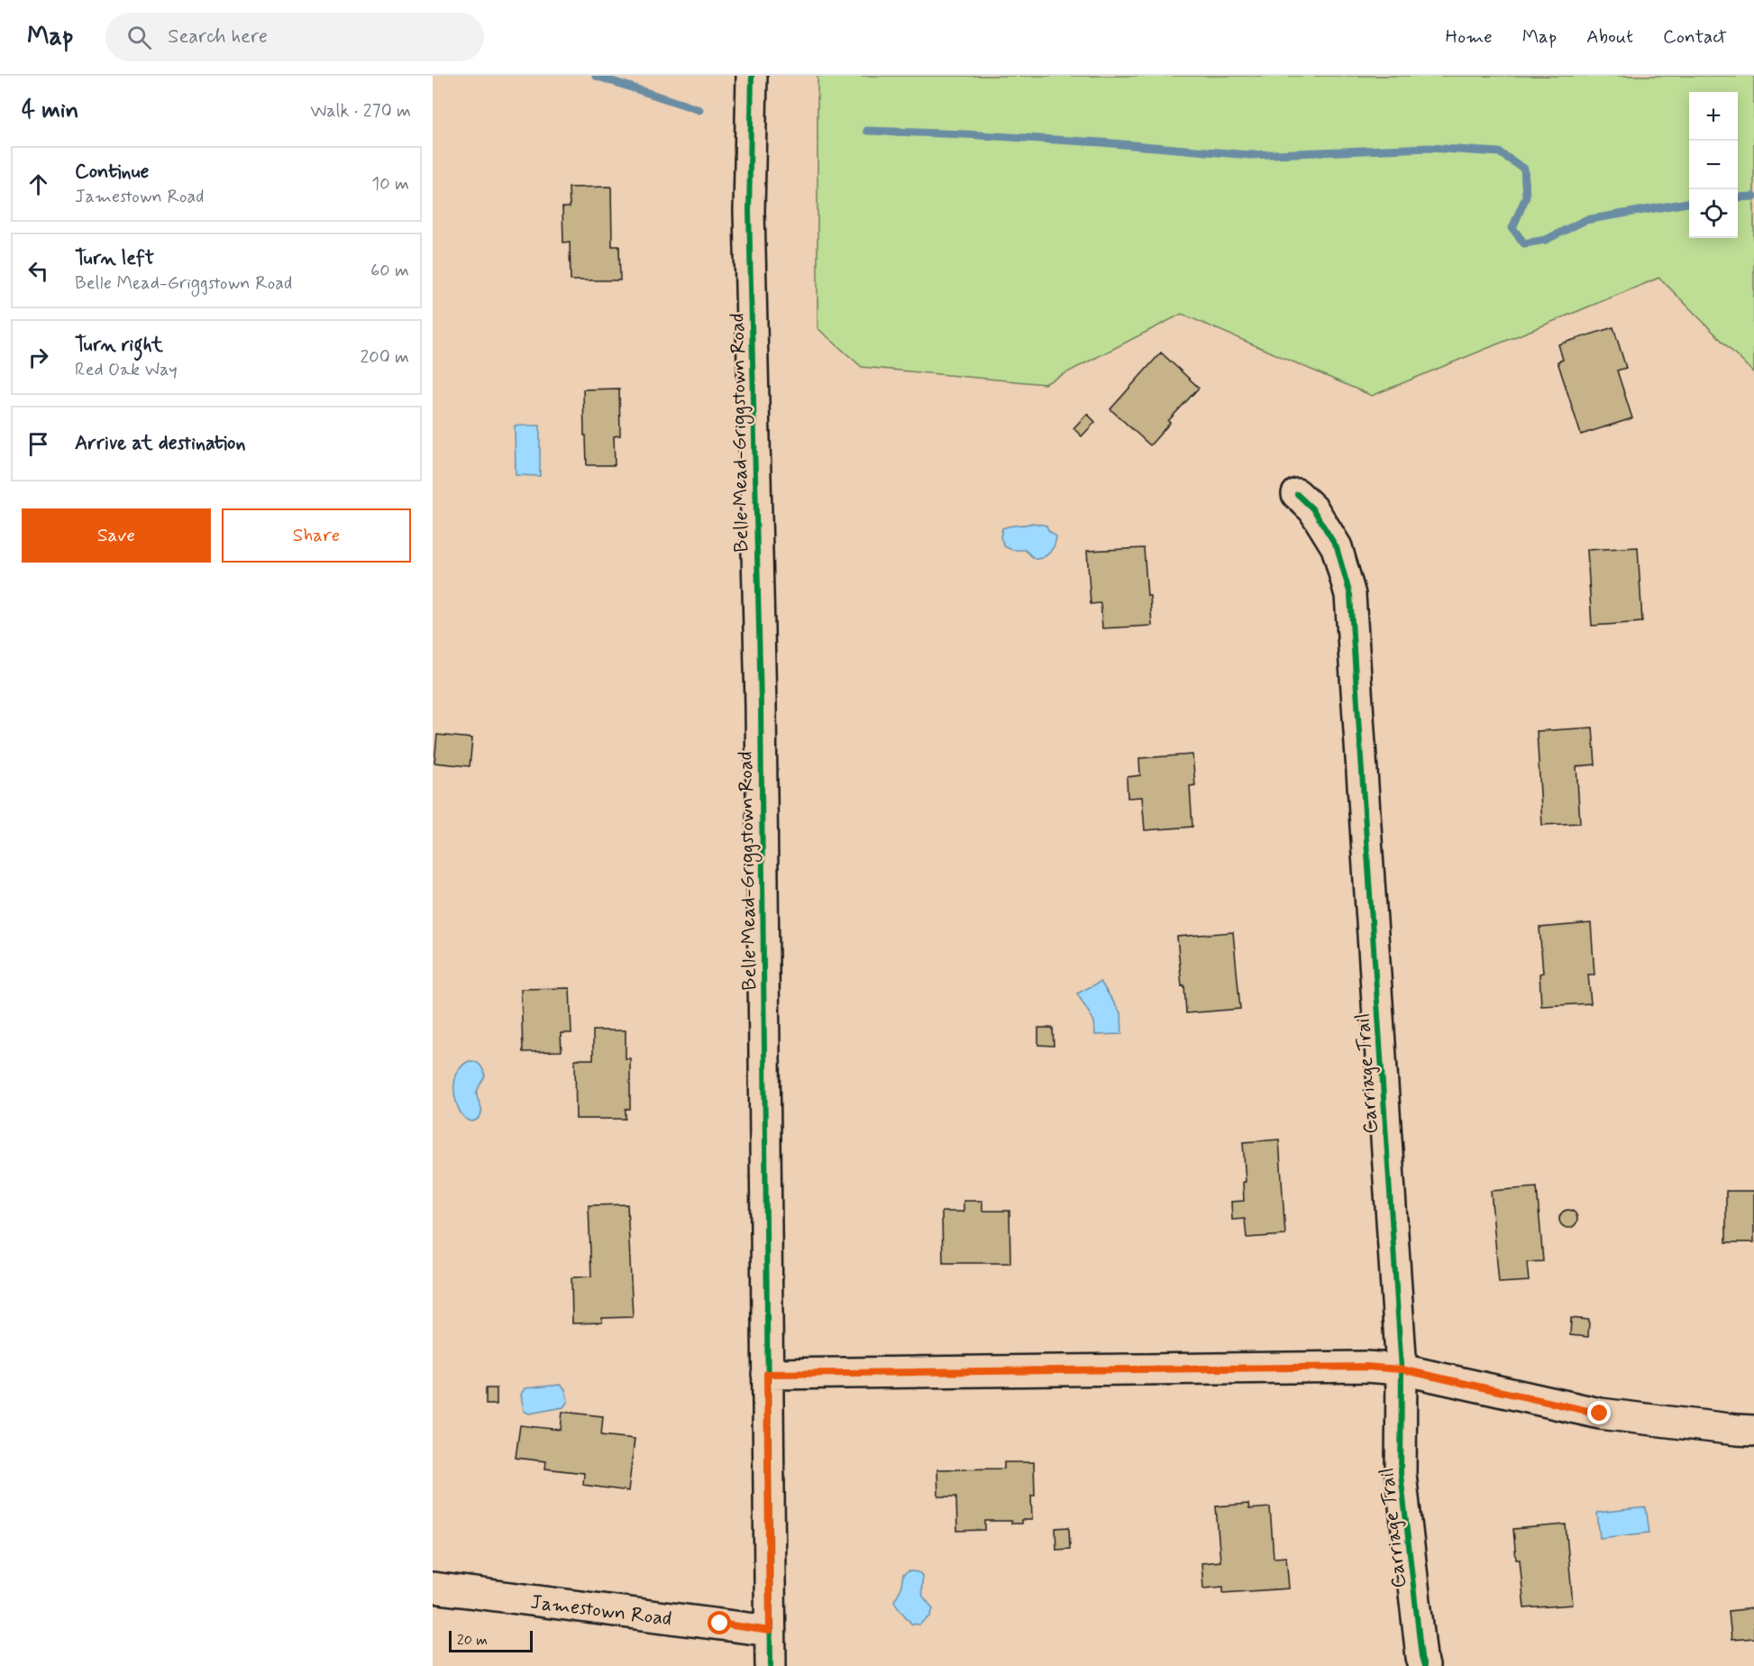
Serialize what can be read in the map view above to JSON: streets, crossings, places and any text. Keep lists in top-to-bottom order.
{
  "streets": {
    "street": ["Belle Mead-Griggstown Road", "Carriage Trail", "Jamestown Road"]
  },
  "crossings": [
    ["Belle Mead-Griggstown Road", "Jamestown Road"]
  ],
  "scale_bar": "20 m",
  "page": {
    "header": "Map",
    "search": "Search here",
    "nav": [
      "Home",
      "Map",
      "About",
      "Contact"
    ],
    "heading": ["4 min", "Walk · 270 m"],
    "map_buttons": ["+", "−"],
    "list": [
      ["Continue", "Jamestown Road", "10 m"],
      ["Turn left", "Belle Mead-Griggstown Road", "60 m"],
      ["Turn right", "Red Oak Way", "200 m"],
      "Arrive at destination"
    ],
    "buttons": ["Save", "Share"],
    "scale": "20 m"
  }
}
